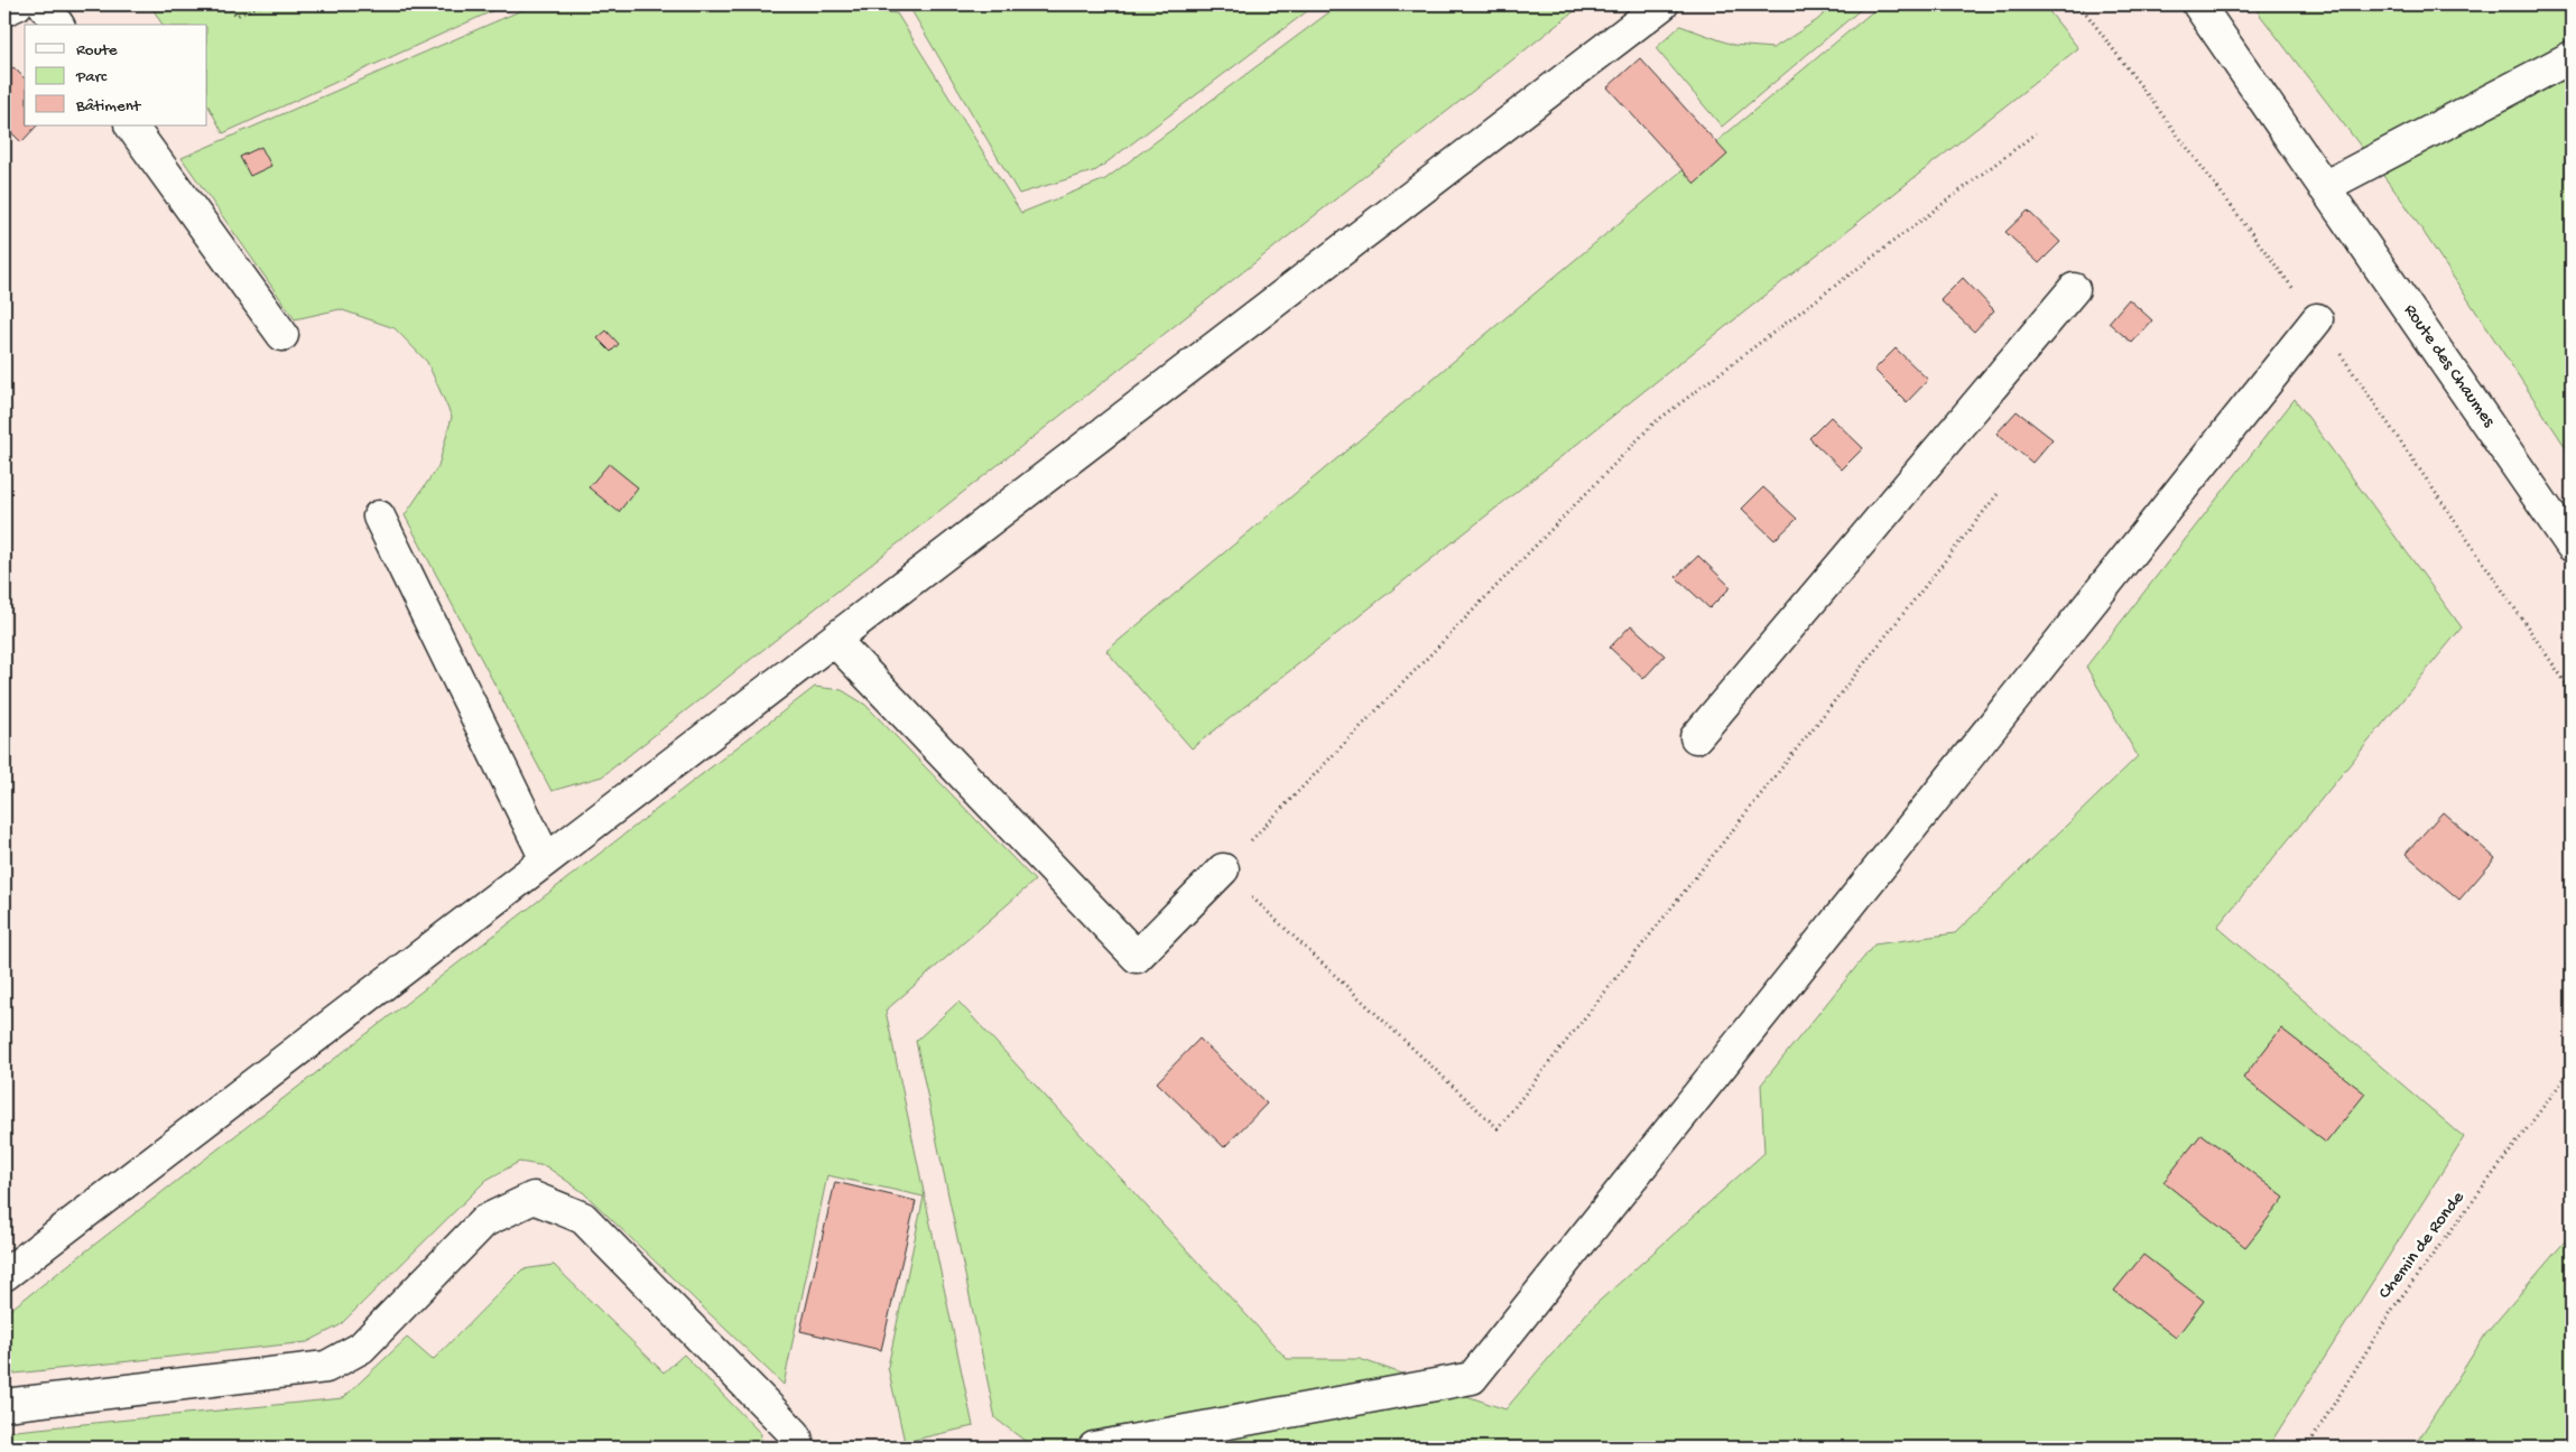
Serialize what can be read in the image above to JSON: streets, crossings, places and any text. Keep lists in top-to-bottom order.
{
  "streets": {
    "street": ["Route des Chaumes"],
    "path": ["Chemin de Ronde"]
  },
  "legend": ["Route", "Parc", "Bâtiment"]
}
